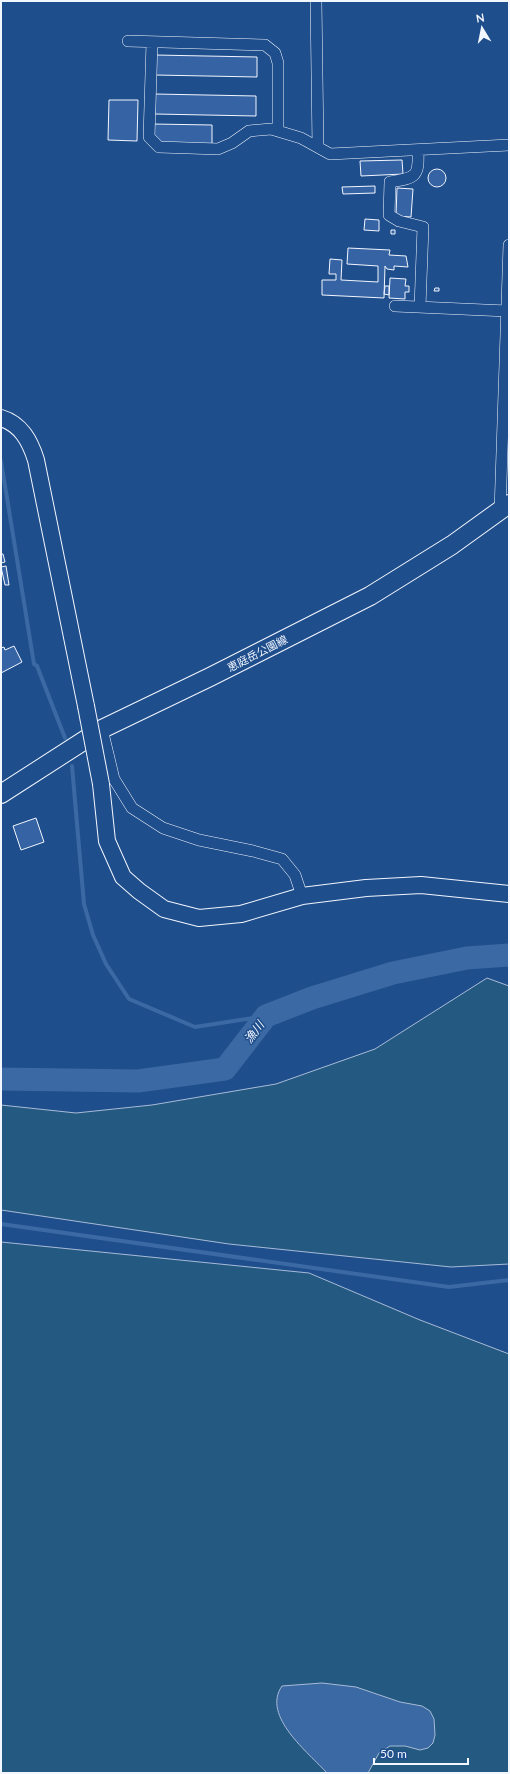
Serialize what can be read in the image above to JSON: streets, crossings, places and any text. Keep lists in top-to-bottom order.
{
  "streets": {
    "main road": ["恵庭岳公園線"]
  },
  "water": ["漁川"],
  "scale_bar": "50 m",
  "north": "top"
}
